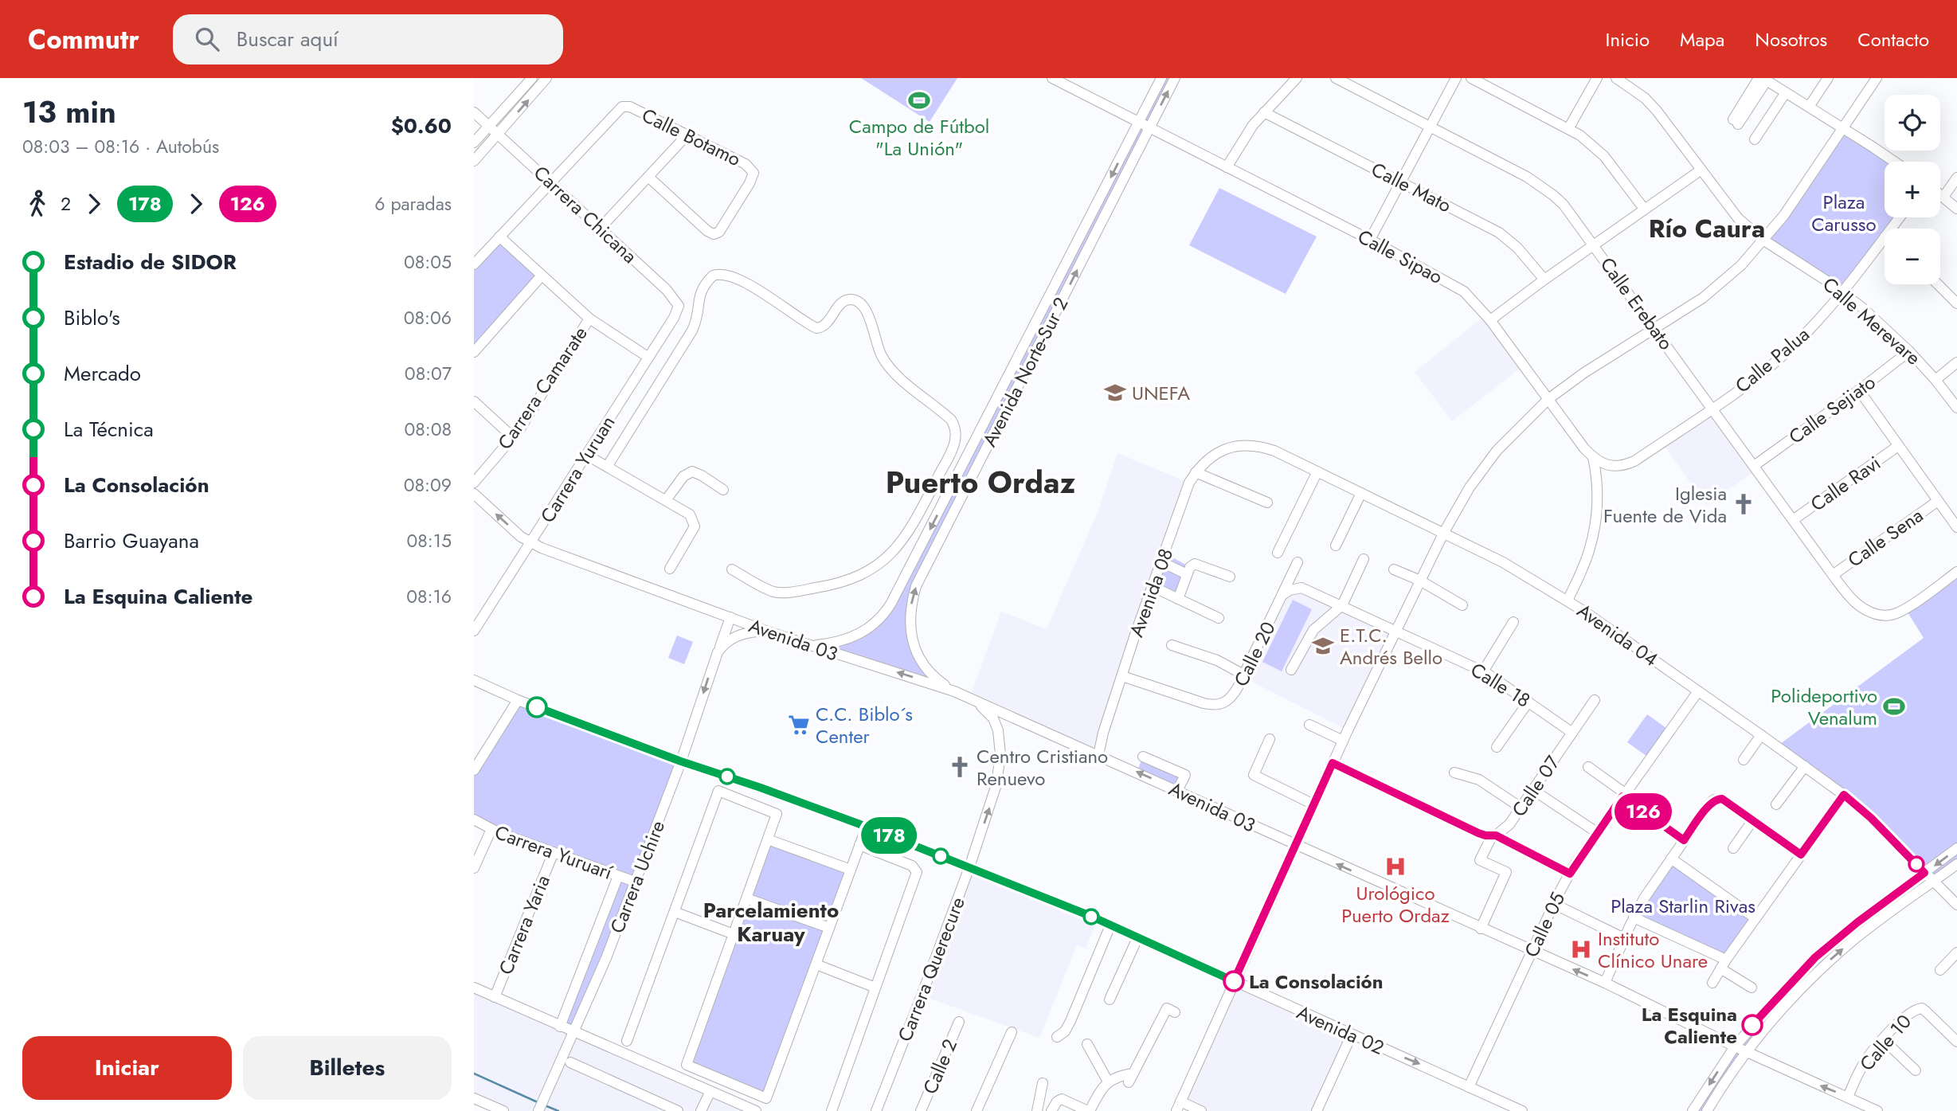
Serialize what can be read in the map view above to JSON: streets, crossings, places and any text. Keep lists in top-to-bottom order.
{
  "streets": {
    "street": [
      "Calle Botamo",
      "Calle Mato",
      "Carrera Chicana",
      "Calle Sipao",
      "Calle Erebato",
      "Calle Merevare",
      "Calle Palua",
      "Avenida Norte-Sur 2",
      "Carrera Camarate",
      "Calle Sejiato",
      "Carrera Yuruan",
      "Calle Ravi",
      "Calle Sena",
      "Avenida 08",
      "Avenida 04",
      "Avenida 03",
      "Calle 20",
      "Calle 18",
      "Calle 07",
      "Carrera Yuruarí",
      "Carrera Uchire",
      "Carrera Yaria",
      "Calle 05",
      "Carrera Querecure",
      "Avenida 02",
      "Calle 10",
      "Calle 2"
    ]
  },
  "crossings": [
    ["Calle Botamo", "Carrera Chicana"],
    ["Carrera Chicana", "Carrera Yuruan"],
    ["Calle Sipao", "Calle Palua"],
    ["Calle Sipao", "Avenida Norte-Sur 2"],
    ["Calle Erebato", "Calle Palua"],
    ["Calle Erebato", "Calle Sejiato"],
    ["Calle Erebato", "Calle Ravi"],
    ["Calle Erebato", "Calle Sena"],
    ["Calle Merevare", "Calle Palua"],
    ["Calle Merevare", "Calle Sejiato"],
    ["Avenida Norte-Sur 2", "Avenida 03"],
    ["Carrera Yuruan", "Avenida 03"],
    ["Avenida 08", "Avenida 04"],
    ["Avenida 08", "Avenida 03"],
    ["Avenida 08", "Calle 20"],
    ["Avenida 04", "Calle 05"],
    ["Avenida 03", "Carrera Uchire"],
    ["Avenida 03", "Calle 05"],
    ["Avenida 03", "Carrera Querecure"],
    ["Avenida 03", "Calle 10"],
    ["Calle 18", "Calle 07"],
    ["Carrera Yuruarí", "Carrera Uchire"],
    ["Carrera Yuruarí", "Carrera Yaria"],
    ["Carrera Uchire", "Avenida 02"],
    ["Calle 05", "Avenida 02"],
    ["Carrera Querecure", "Avenida 02"]
  ],
  "one_way": ["Avenida 03", "Carrera Querecure"],
  "districts": ["Río Caura", "Puerto Ordaz", "Parcelamiento Karuay"],
  "parks": ["Plaza Carusso", "Plaza Starlin Rivas"],
  "places": {
    "sports": ["Campo de Fútbol \"La Unión\"", "Polideportivo Venalum"],
    "school or university": ["UNEFA", "E.T.C. Andrés Bello"],
    "church": ["Iglesia Fuente de Vida", "Centro Cristiano Renuevo"],
    "supermarket": ["C.C. Biblo´s Center"],
    "hospital": ["Urológico Puerto Ordaz", "Instituto Clínico Unare"],
    "other": ["La Consolación", "La Esquina Caliente"]
  },
  "lines": ["bus line 178", "bus line 126"],
  "page": {
    "header": "Commutr",
    "search": "Buscar aquí",
    "nav": [
      "Inicio",
      "Mapa",
      "Nosotros",
      "Contacto"
    ],
    "heading": ["13 min", "08:03 – 08:16 · Autobús", "$0.60"],
    "on_map": ["178", "126"],
    "map_buttons": ["+", "−"],
    "legs": [
      "2",
      "178",
      "126",
      "6 paradas"
    ],
    "list": [
      {
        "name": "Estadio de SIDOR",
        "value": "08:05"
      },
      {
        "name": "Biblo's",
        "value": "08:06"
      },
      {
        "name": "Mercado",
        "value": "08:07"
      },
      {
        "name": "La Técnica",
        "value": "08:08"
      },
      {
        "name": "La Consolación",
        "value": "08:09"
      },
      {
        "name": "Barrio Guayana",
        "value": "08:15"
      },
      {
        "name": "La Esquina Caliente",
        "value": "08:16"
      }
    ],
    "buttons": ["Iniciar", "Billetes"]
  }
}
